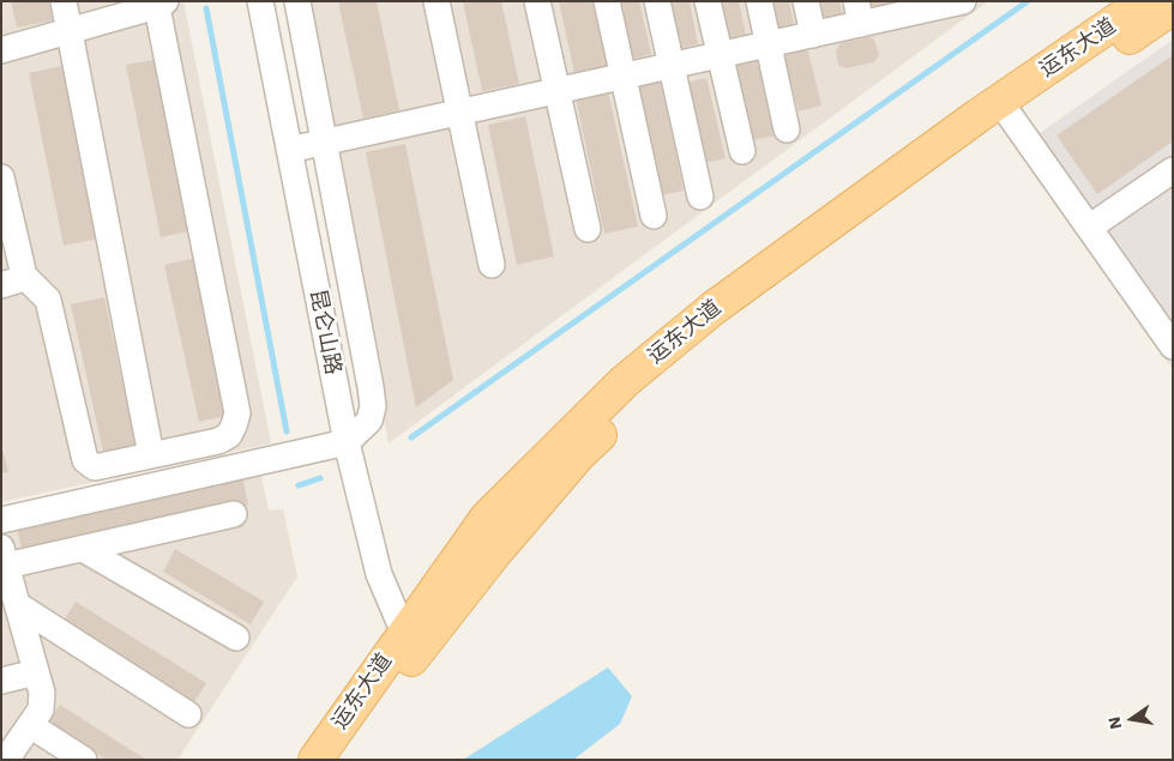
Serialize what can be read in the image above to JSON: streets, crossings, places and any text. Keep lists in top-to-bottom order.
{
  "streets": {
    "main road": ["运东大道"],
    "street": ["昆仑山路"]
  },
  "crossings": [
    ["运东大道", "昆仑山路"]
  ],
  "north": "left"
}
